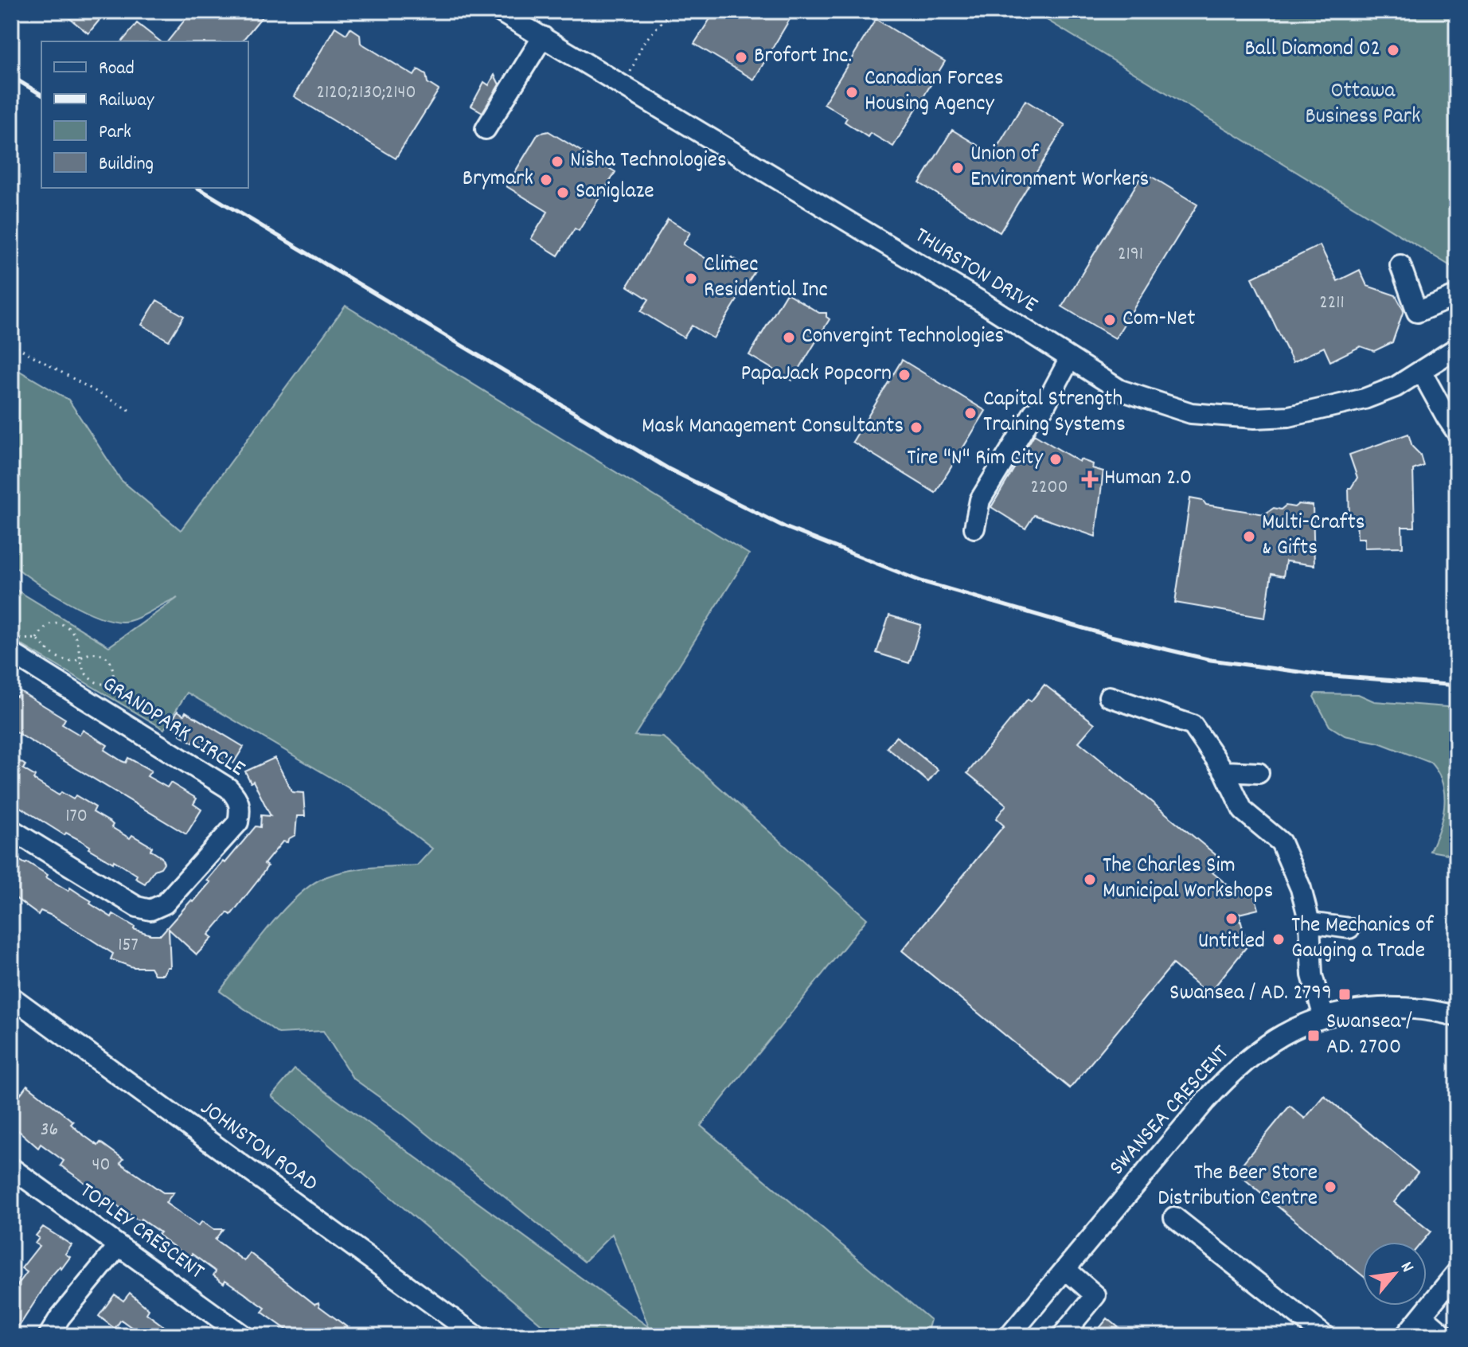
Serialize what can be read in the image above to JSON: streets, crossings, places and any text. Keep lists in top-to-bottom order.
{
  "streets": {
    "street": [
      "THURSTON DRIVE",
      "GRANDPARK CIRCLE",
      "SWANSEA CRESCENT",
      "JOHNSTON ROAD",
      "TOPLEY CRESCENT"
    ]
  },
  "parks": ["Ottawa Business Park"],
  "places": {
    "other": [
      "Ball Diamond 02",
      "Brofort Inc.",
      "Canadian Forces Housing Agency",
      "Nisha Technologies",
      "Union of Environment Workers",
      "Brymark",
      "Saniglaze",
      "Climec Residential Inc",
      "Com-Net",
      "Convergint Technologies",
      "PapaJack Popcorn",
      "Capital Strength Training Systems",
      "Mask Management Consultants",
      "Tire \"N\" Rim City",
      "Multi-Crafts & Gifts",
      "The Charles Sim Municipal Workshops",
      "Untitled",
      "The Mechanics of Gauging a Trade",
      "The Beer Store Distribution Centre"
    ],
    "health": ["Human 2.0"],
    "transit": ["Swansea / AD. 2799", "Swansea / AD. 2700"]
  },
  "house_numbers": [
    "2120;2130;2140",
    "2191",
    "2211",
    "2200",
    "170",
    "157",
    "36",
    "40"
  ],
  "legend": [
    "Road",
    "Railway",
    "Park",
    "Building"
  ],
  "north": "top right"
}
